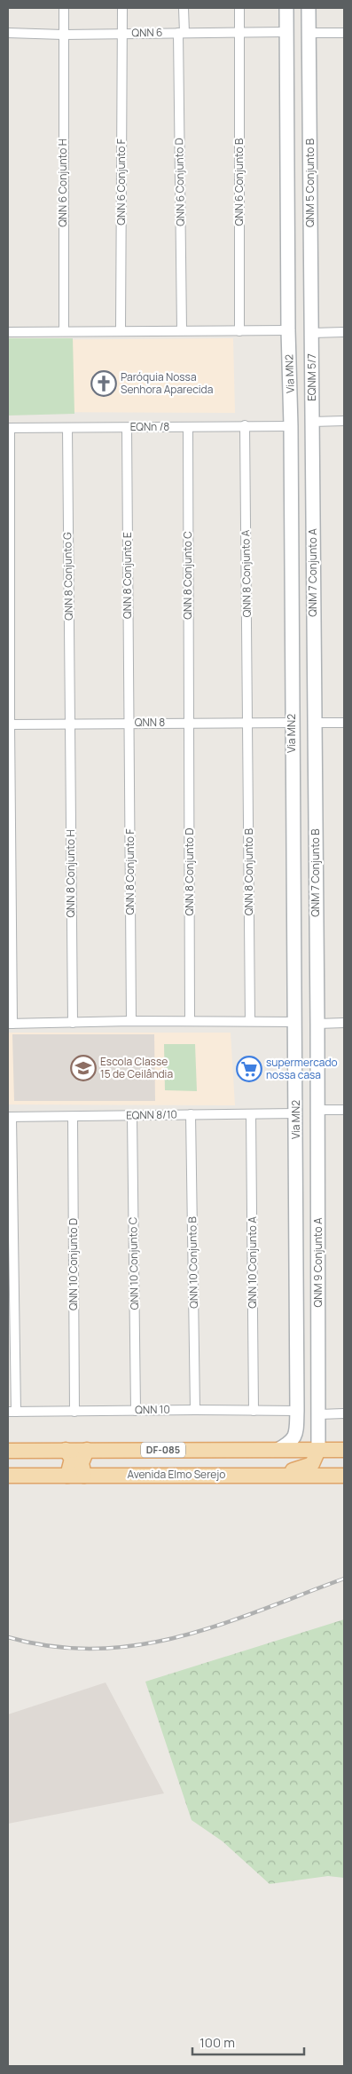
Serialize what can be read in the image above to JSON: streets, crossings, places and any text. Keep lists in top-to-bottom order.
{
  "streets": {
    "main road": [
      "QNM 5 Conjunto B",
      "Via MN2",
      "EQNM 5/7",
      "QNM 7 Conjunto A",
      "QNM 7 Conjunto B",
      "QNM 9 Conjunto A",
      "DF-085",
      "Avenida Elmo Serejo"
    ],
    "street": [
      "QNN 6",
      "QNN 6 Conjunto F",
      "QNN 6 Conjunto D",
      "QNN 6 Conjunto B",
      "QNN 6 Conjunto H",
      "EQNn /8",
      "QNN 8 Conjunto A",
      "QNN 8 Conjunto E",
      "QNN 8 Conjunto C",
      "QNN 8 Conjunto G",
      "QNN 8",
      "QNN 8 Conjunto F",
      "QNN 8 Conjunto D",
      "QNN 8 Conjunto B",
      "QNN 8 Conjunto H",
      "EQNN 8/10",
      "QNN 10 Conjunto B",
      "QNN 10 Conjunto A",
      "QNN 10 Conjunto C",
      "QNN 10 Conjunto D",
      "QNN 10"
    ]
  },
  "crossings": [
    ["QNN 6", "QNN 6 Conjunto F"],
    ["QNN 6", "QNN 6 Conjunto D"],
    ["QNN 6", "QNN 6 Conjunto B"],
    ["QNN 6", "QNN 6 Conjunto H"],
    ["QNN 6", "Via MN2"],
    ["QNM 5 Conjunto B", "EQNM 5/7"],
    ["Via MN2", "EQNn /8"],
    ["Via MN2", "QNN 8"],
    ["Via MN2", "EQNN 8/10"],
    ["Via MN2", "QNN 10"],
    ["Via MN2", "DF-085"],
    ["EQNM 5/7", "QNM 7 Conjunto A"],
    ["EQNn /8", "QNN 8 Conjunto A"],
    ["EQNn /8", "QNN 8 Conjunto E"],
    ["EQNn /8", "QNN 8 Conjunto C"],
    ["EQNn /8", "QNN 8 Conjunto G"],
    ["QNM 7 Conjunto A", "QNM 7 Conjunto B"],
    ["QNN 8 Conjunto A", "QNN 8"],
    ["QNN 8 Conjunto A", "QNN 8 Conjunto B"],
    ["QNN 8 Conjunto E", "QNN 8"],
    ["QNN 8 Conjunto E", "QNN 8 Conjunto F"],
    ["QNN 8 Conjunto C", "QNN 8"],
    ["QNN 8 Conjunto C", "QNN 8 Conjunto D"],
    ["QNN 8 Conjunto G", "QNN 8"],
    ["QNN 8 Conjunto G", "QNN 8 Conjunto H"],
    ["QNN 8", "QNN 8 Conjunto F"],
    ["QNN 8", "QNN 8 Conjunto D"],
    ["QNN 8", "QNN 8 Conjunto B"],
    ["QNN 8", "QNN 8 Conjunto H"],
    ["QNM 7 Conjunto B", "QNM 9 Conjunto A"],
    ["EQNN 8/10", "QNN 10 Conjunto B"],
    ["EQNN 8/10", "QNN 10 Conjunto A"],
    ["EQNN 8/10", "QNN 10 Conjunto C"],
    ["EQNN 8/10", "QNN 10 Conjunto D"],
    ["QNN 10 Conjunto B", "QNN 10"],
    ["QNN 10 Conjunto A", "QNN 10"],
    ["QNM 9 Conjunto A", "DF-085"],
    ["QNN 10 Conjunto C", "QNN 10"],
    ["QNN 10 Conjunto D", "QNN 10"]
  ],
  "places": {
    "church": ["Paróquia Nossa Senhora Aparecida"],
    "school or university": ["Escola Classe 15 de Ceilândia"],
    "supermarket": ["supermercado nossa casa"]
  },
  "scale_bar": "100 m"
}
